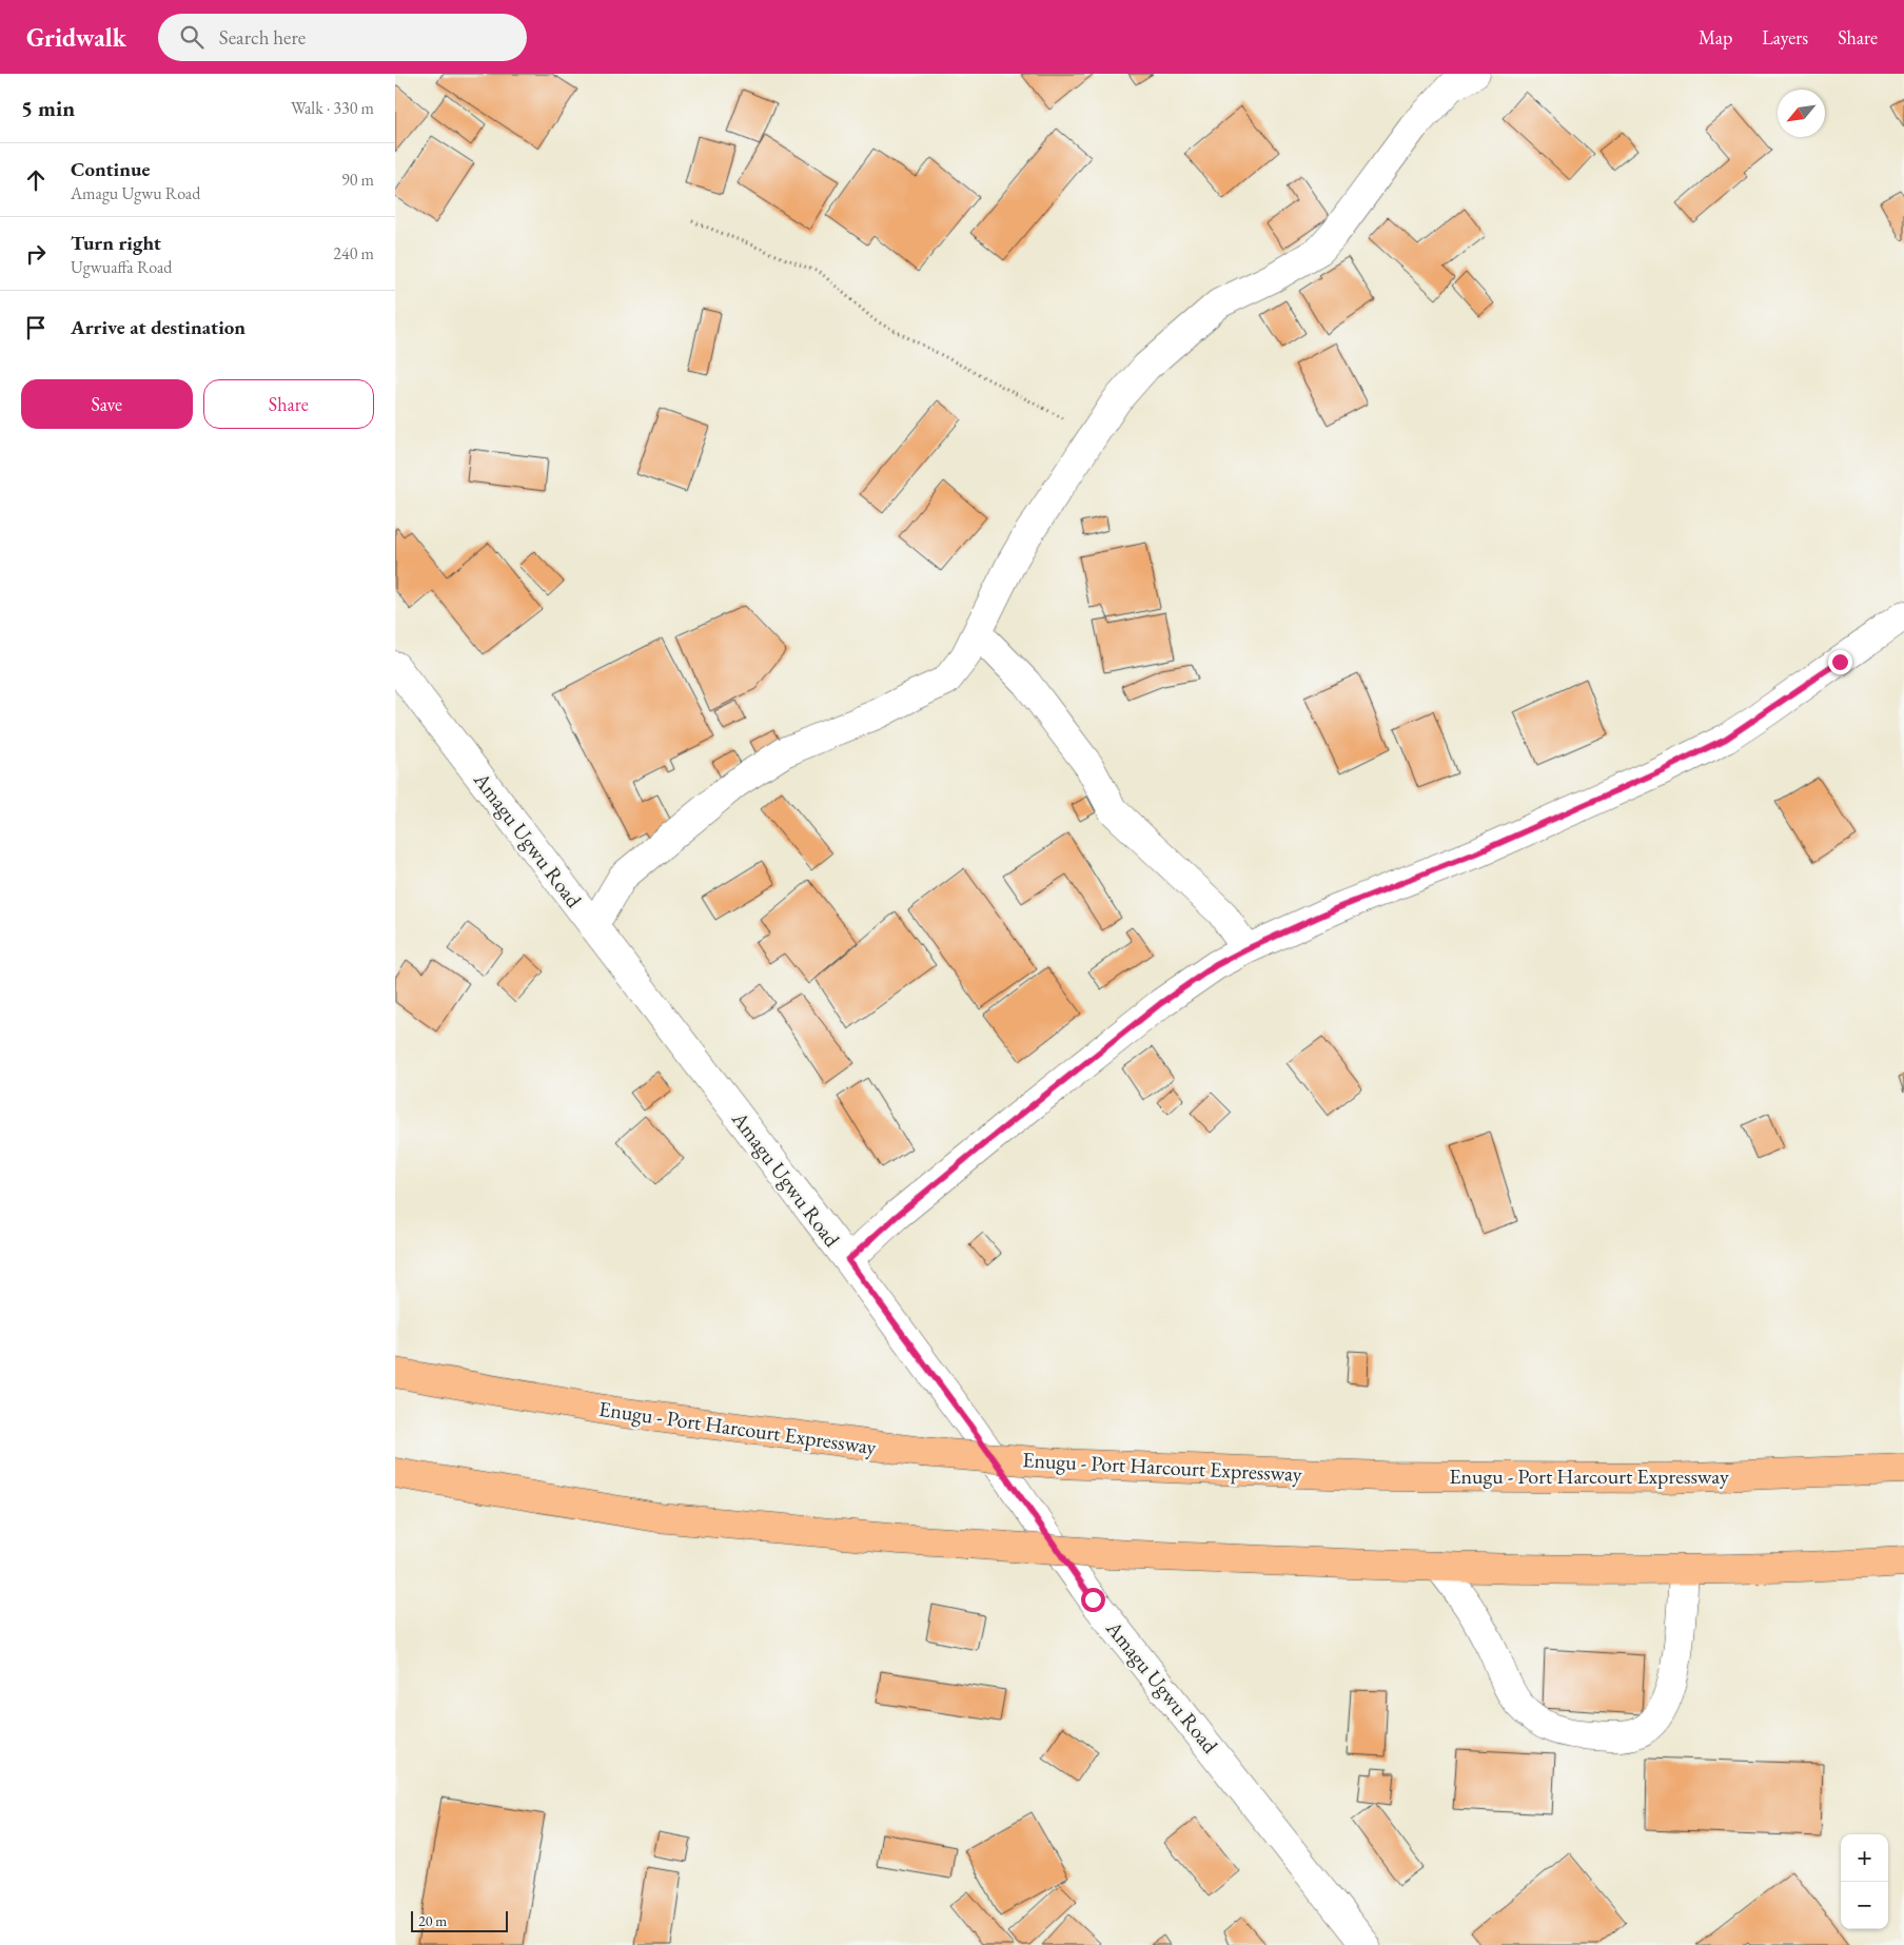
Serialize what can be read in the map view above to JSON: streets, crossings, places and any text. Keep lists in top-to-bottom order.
{
  "streets": {
    "highway": ["Enugu - Port Harcourt Expressway"],
    "street": ["Amagu Ugwu Road"]
  },
  "scale_bar": "20 m",
  "north": "bottom left",
  "page": {
    "header": "Gridwalk",
    "search": "Search here",
    "nav": ["Map", "Layers", "Share"],
    "heading": ["5 min", "Walk · 330 m"],
    "list": [
      ["Continue", "Amagu Ugwu Road", "90 m"],
      ["Turn right", "Ugwuaffa Road", "240 m"],
      "Arrive at destination"
    ],
    "buttons": ["Save", "Share"],
    "map_buttons": ["+", "−"],
    "scale": "20 m"
  }
}
